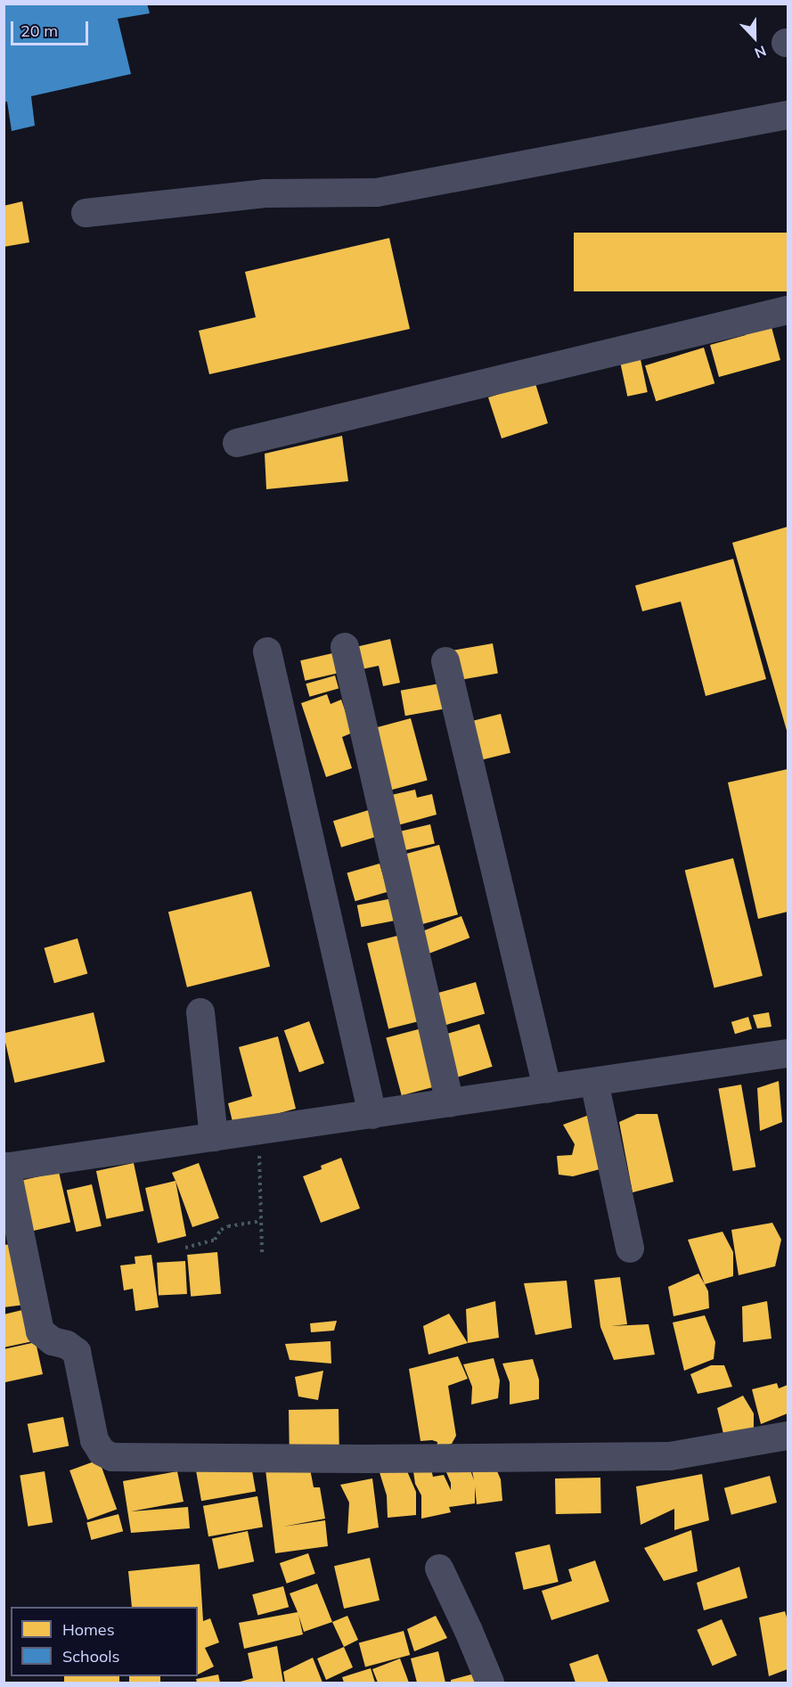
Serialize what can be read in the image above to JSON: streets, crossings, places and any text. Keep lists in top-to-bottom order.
{
  "legend": ["Homes", "Schools"],
  "scale_bar": "20 m",
  "north": "bottom"
}
